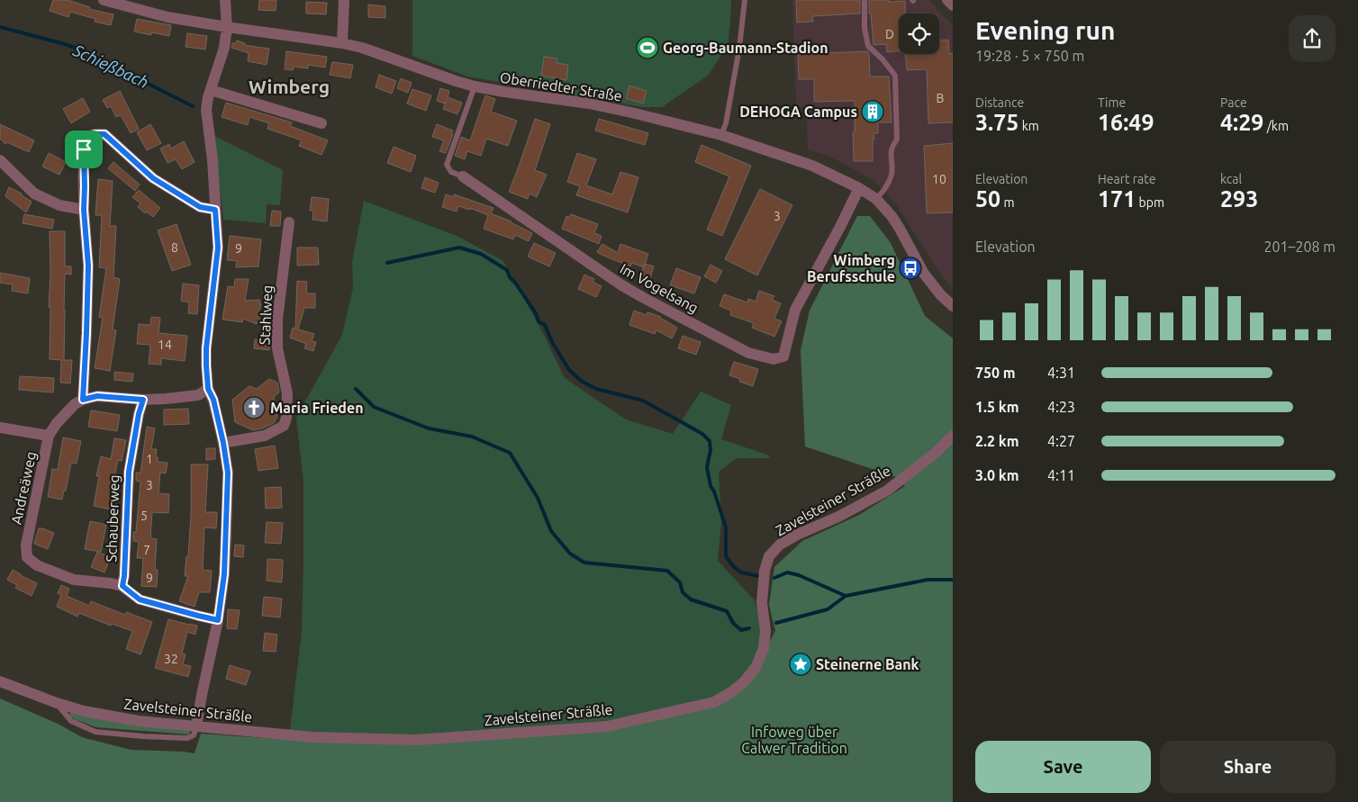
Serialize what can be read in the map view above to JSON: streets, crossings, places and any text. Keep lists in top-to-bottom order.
{
  "streets": {
    "street": [
      "Oberriedter Straße",
      "Im Vogelsang",
      "Stahlweg",
      "Andreäweg",
      "Zavelsteiner Sträßle",
      "Schauberweg"
    ]
  },
  "crossings": [
    ["Oberriedter Straße", "Im Vogelsang"],
    ["Andreäweg", "Schauberweg"]
  ],
  "districts": ["Wimberg"],
  "water": ["Schießbach"],
  "parks": ["Infoweg über Calwer Tradition"],
  "places": {
    "sports": ["Georg-Baumann-Stadion"],
    "building": ["DEHOGA Campus"],
    "bus stop": ["Wimberg Berufsschule"],
    "church": ["Maria Frieden"],
    "place": ["Steinerne Bank"]
  },
  "house_numbers": [
    "D",
    "B",
    "10",
    "3",
    "8",
    "9",
    "14",
    "1",
    "3",
    "5",
    "7",
    "9",
    "32"
  ],
  "page": {
    "heading": ["Evening run", "19:28 · 5 × 750 m"],
    "stats": [
      ["Distance", "3.75 km"],
      ["Time", "16:49"],
      ["Pace", "4:29 /km"],
      ["Elevation", "50 m"],
      ["Heart rate", "171 bpm"],
      ["kcal", "293"]
    ],
    "chart": ["Elevation", "201–208 m"],
    "list": [
      {
        "name": "750 m",
        "note": "4:31"
      },
      {
        "name": "1.5 km",
        "note": "4:23"
      },
      {
        "name": "2.2 km",
        "note": "4:27"
      },
      {
        "name": "3.0 km",
        "note": "4:11"
      }
    ],
    "buttons": ["Save", "Share"]
  }
}
